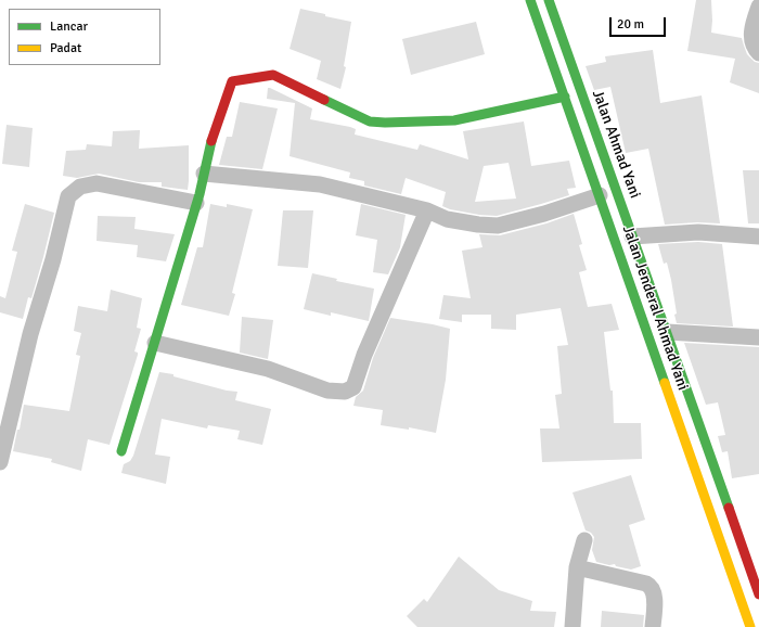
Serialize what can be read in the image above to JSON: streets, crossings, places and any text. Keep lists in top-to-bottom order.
{
  "streets": {
    "main road": ["Jalan Ahmad Yani", "Jalan Jenderal Ahmad Yani"]
  },
  "legend": ["Lancar", "Padat"],
  "scale_bar": "20 m"
}
